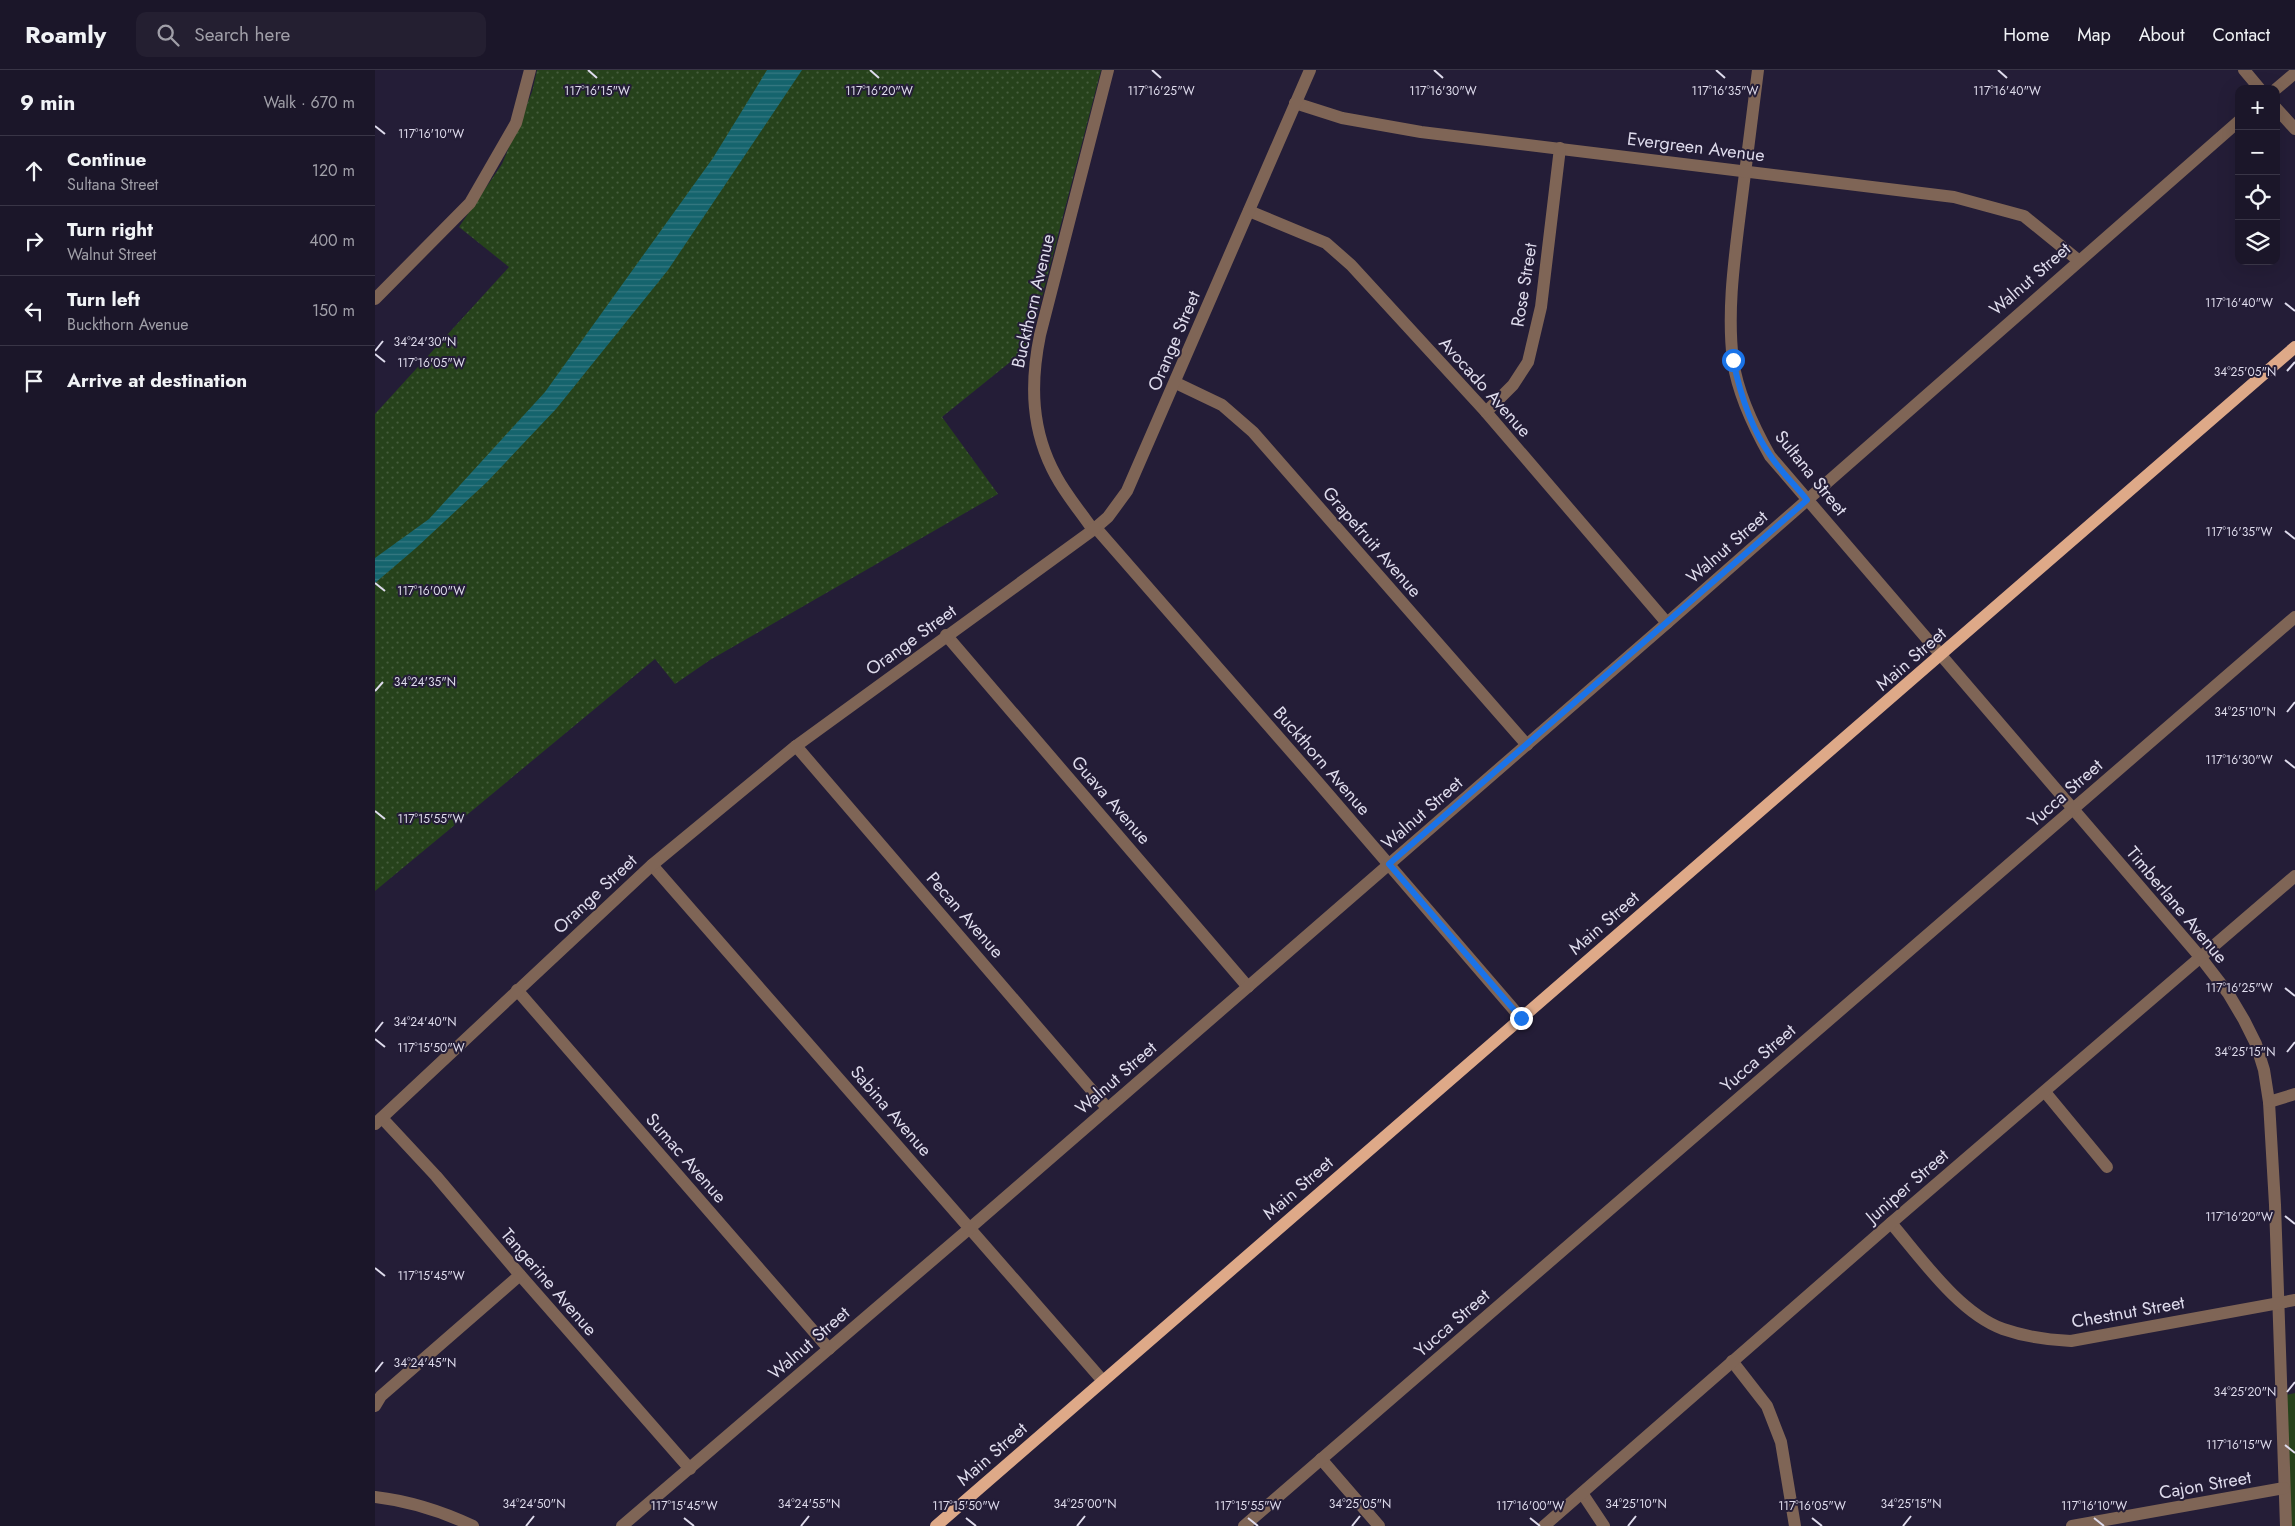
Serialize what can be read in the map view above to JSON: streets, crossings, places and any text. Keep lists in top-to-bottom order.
{
  "streets": {
    "main road": ["Main Street"],
    "street": [
      "Evergreen Avenue",
      "Walnut Street",
      "Rose Street",
      "Buckthorn Avenue",
      "Orange Street",
      "Avocado Avenue",
      "Sultana Street",
      "Grapefruit Avenue",
      "Yucca Street",
      "Guava Avenue",
      "Timberlane Avenue",
      "Pecan Avenue",
      "Sabina Avenue",
      "Sumac Avenue",
      "Juniper Street",
      "Tangerine Avenue",
      "Chestnut Street",
      "Cajon Street"
    ]
  },
  "crossings": [
    ["Evergreen Avenue", "Walnut Street"],
    ["Evergreen Avenue", "Rose Street"],
    ["Evergreen Avenue", "Orange Street"],
    ["Evergreen Avenue", "Sultana Street"],
    ["Walnut Street", "Buckthorn Avenue"],
    ["Walnut Street", "Avocado Avenue"],
    ["Walnut Street", "Sultana Street"],
    ["Walnut Street", "Grapefruit Avenue"],
    ["Walnut Street", "Guava Avenue"],
    ["Walnut Street", "Pecan Avenue"],
    ["Walnut Street", "Sabina Avenue"],
    ["Walnut Street", "Sumac Avenue"],
    ["Walnut Street", "Tangerine Avenue"],
    ["Rose Street", "Avocado Avenue"],
    ["Buckthorn Avenue", "Orange Street"],
    ["Buckthorn Avenue", "Main Street"],
    ["Orange Street", "Avocado Avenue"],
    ["Orange Street", "Grapefruit Avenue"],
    ["Orange Street", "Guava Avenue"],
    ["Orange Street", "Pecan Avenue"],
    ["Orange Street", "Sabina Avenue"],
    ["Orange Street", "Sumac Avenue"],
    ["Orange Street", "Tangerine Avenue"],
    ["Sultana Street", "Main Street"],
    ["Sultana Street", "Timberlane Avenue"],
    ["Main Street", "Timberlane Avenue"],
    ["Main Street", "Sabina Avenue"],
    ["Yucca Street", "Timberlane Avenue"],
    ["Timberlane Avenue", "Juniper Street"],
    ["Timberlane Avenue", "Chestnut Street"],
    ["Timberlane Avenue", "Cajon Street"],
    ["Juniper Street", "Chestnut Street"]
  ],
  "page": {
    "header": "Roamly",
    "search": "Search here",
    "nav": [
      "Home",
      "Map",
      "About",
      "Contact"
    ],
    "heading": ["9 min", "Walk · 670 m"],
    "map_buttons": ["+", "−"],
    "list": [
      ["Continue", "Sultana Street", "120 m"],
      ["Turn right", "Walnut Street", "400 m"],
      ["Turn left", "Buckthorn Avenue", "150 m"],
      "Arrive at destination"
    ]
  },
  "coordinates": [
    "117°16'35\"W",
    "117°16'40\"W",
    "117°16'15\"W",
    "117°16'20\"W",
    "117°16'25\"W",
    "117°16'30\"W",
    "117°16'10\"W",
    "34°24'30\"N",
    "117°16'05\"W",
    "34°25'05\"N",
    "117°16'00\"W",
    "34°24'35\"N",
    "34°25'10\"N",
    "117°15'55\"W",
    "34°24'40\"N",
    "117°15'50\"W",
    "34°25'15\"N",
    "117°15'45\"W",
    "34°24'45\"N",
    "34°25'20\"N",
    "34°24'50\"N",
    "34°24'55\"N",
    "34°25'00\"N"
  ]
}
